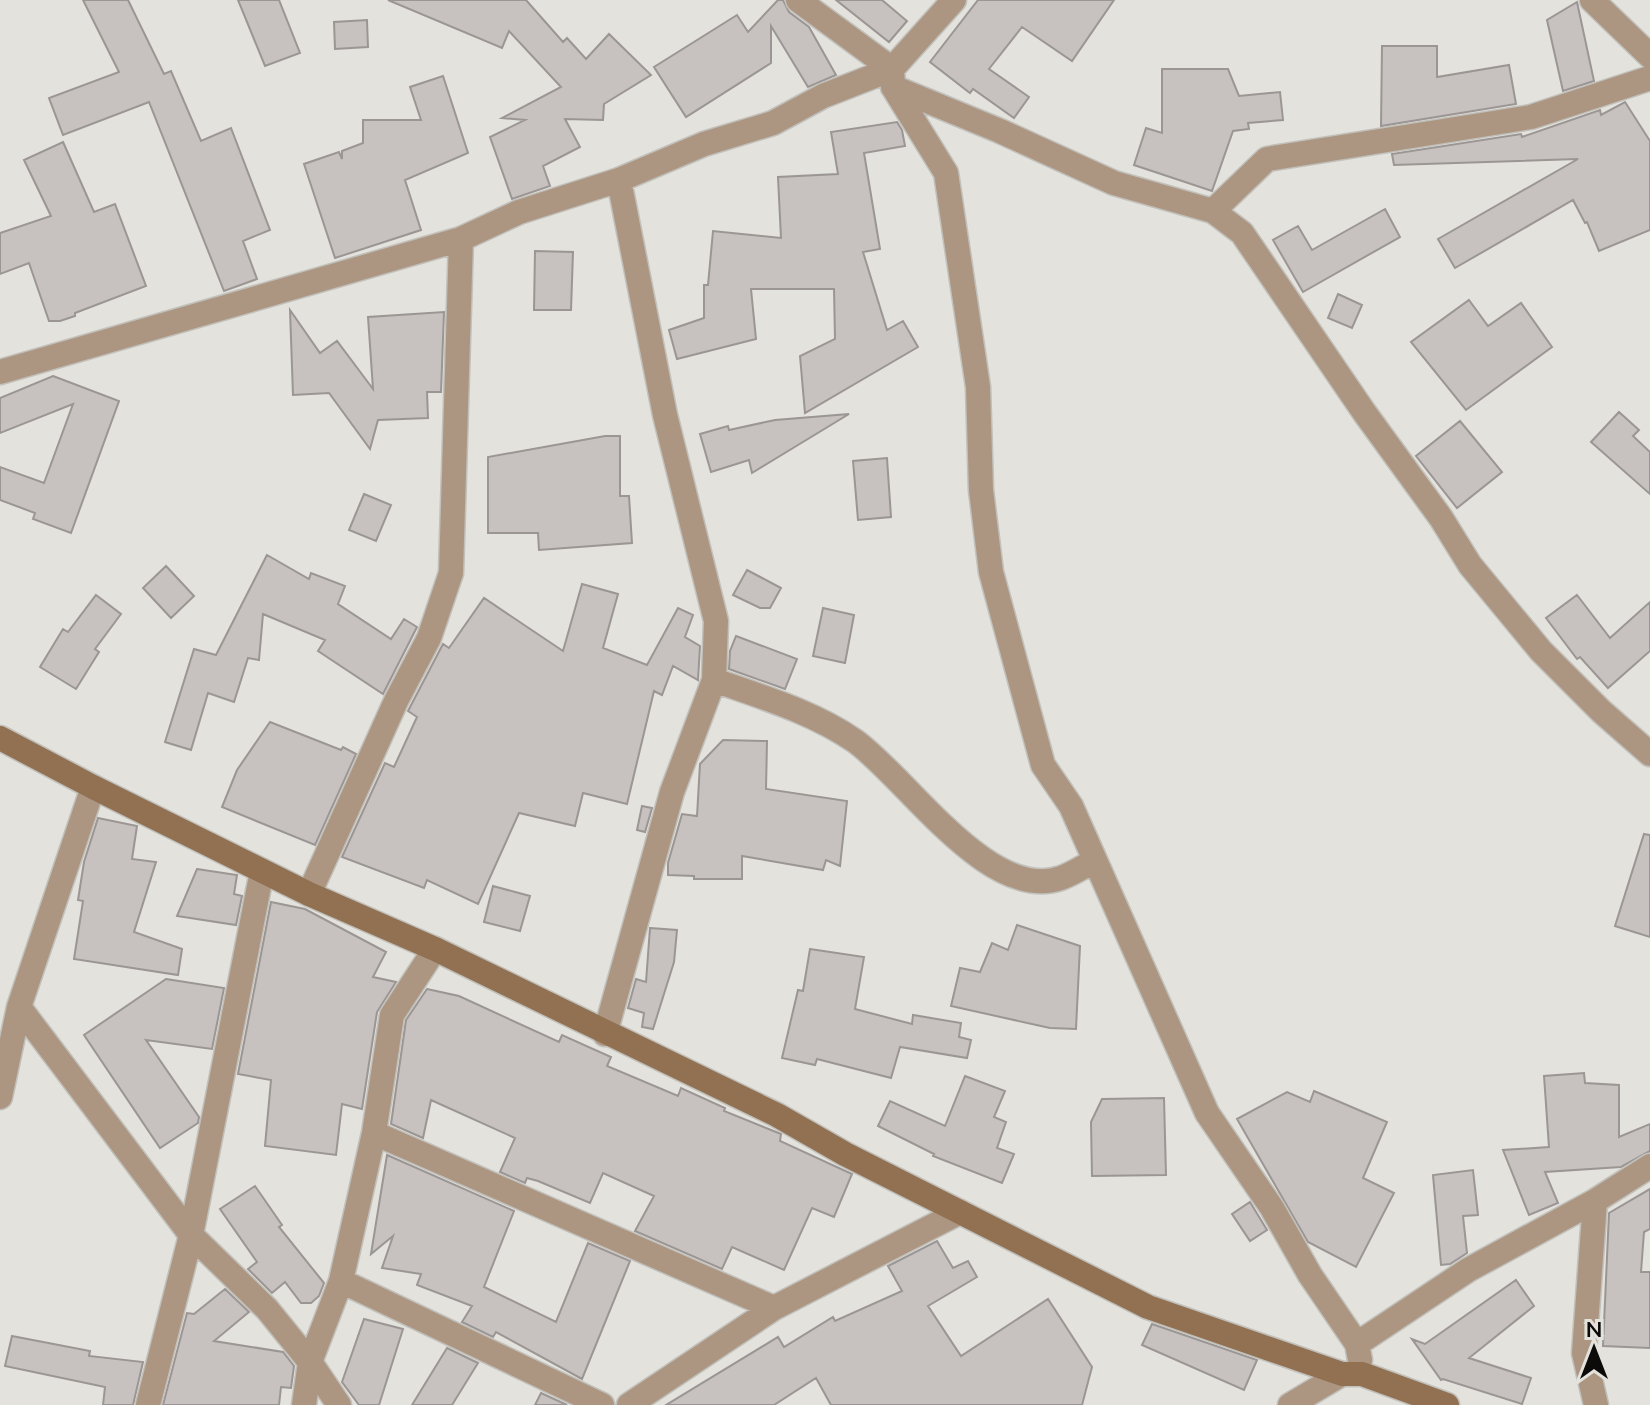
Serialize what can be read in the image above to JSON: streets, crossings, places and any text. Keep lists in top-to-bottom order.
{
  "north": "top"
}
